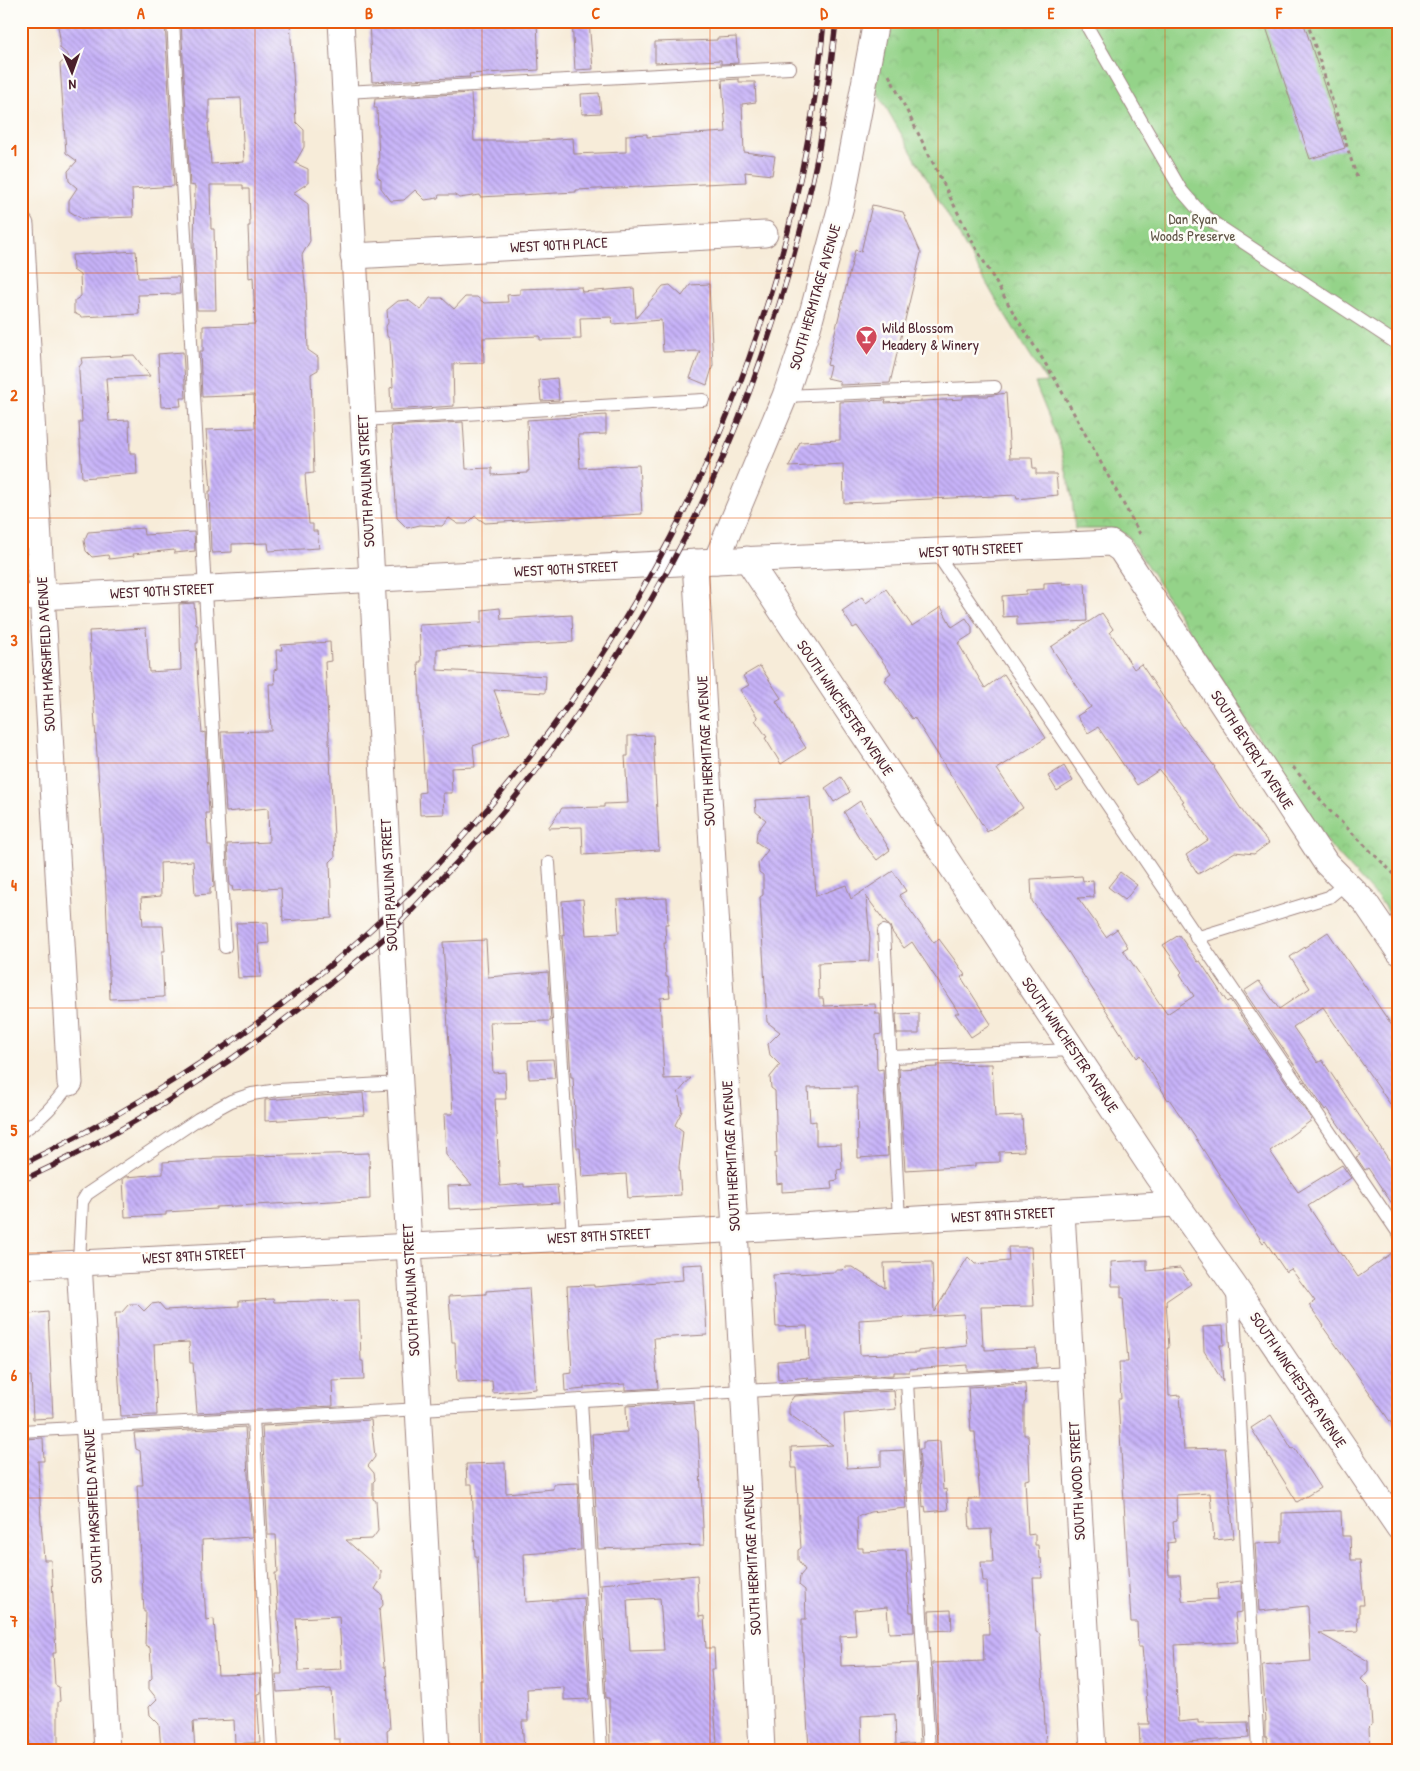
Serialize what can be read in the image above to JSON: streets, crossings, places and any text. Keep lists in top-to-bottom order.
{
  "streets": {
    "street": [
      "WEST 90TH PLACE",
      "SOUTH HERMITAGE AVENUE",
      "SOUTH PAULINA STREET",
      "WEST 90TH STREET",
      "SOUTH MARSHFIELD AVENUE",
      "SOUTH WINCHESTER AVENUE",
      "SOUTH BEVERLY AVENUE",
      "WEST 89TH STREET",
      "SOUTH WOOD STREET"
    ]
  },
  "crossings": [
    ["WEST 90TH PLACE", "SOUTH PAULINA STREET"],
    ["SOUTH HERMITAGE AVENUE", "WEST 90TH STREET"],
    ["SOUTH HERMITAGE AVENUE", "WEST 89TH STREET"],
    ["SOUTH PAULINA STREET", "WEST 90TH STREET"],
    ["SOUTH PAULINA STREET", "WEST 89TH STREET"],
    ["WEST 90TH STREET", "SOUTH MARSHFIELD AVENUE"],
    ["WEST 90TH STREET", "SOUTH WINCHESTER AVENUE"],
    ["WEST 90TH STREET", "SOUTH BEVERLY AVENUE"],
    ["SOUTH MARSHFIELD AVENUE", "WEST 89TH STREET"],
    ["SOUTH WINCHESTER AVENUE", "WEST 89TH STREET"],
    ["WEST 89TH STREET", "SOUTH WOOD STREET"]
  ],
  "parks": ["Dan Ryan Woods Preserve"],
  "places": {
    "bar": ["Wild Blossom Meadery & Winery"]
  },
  "north": "bottom",
  "grid": {
    "columns": [
      "A",
      "B",
      "C",
      "D",
      "E",
      "F"
    ],
    "rows": [
      "1",
      "2",
      "3",
      "4",
      "5",
      "6",
      "7"
    ]
  }
}
